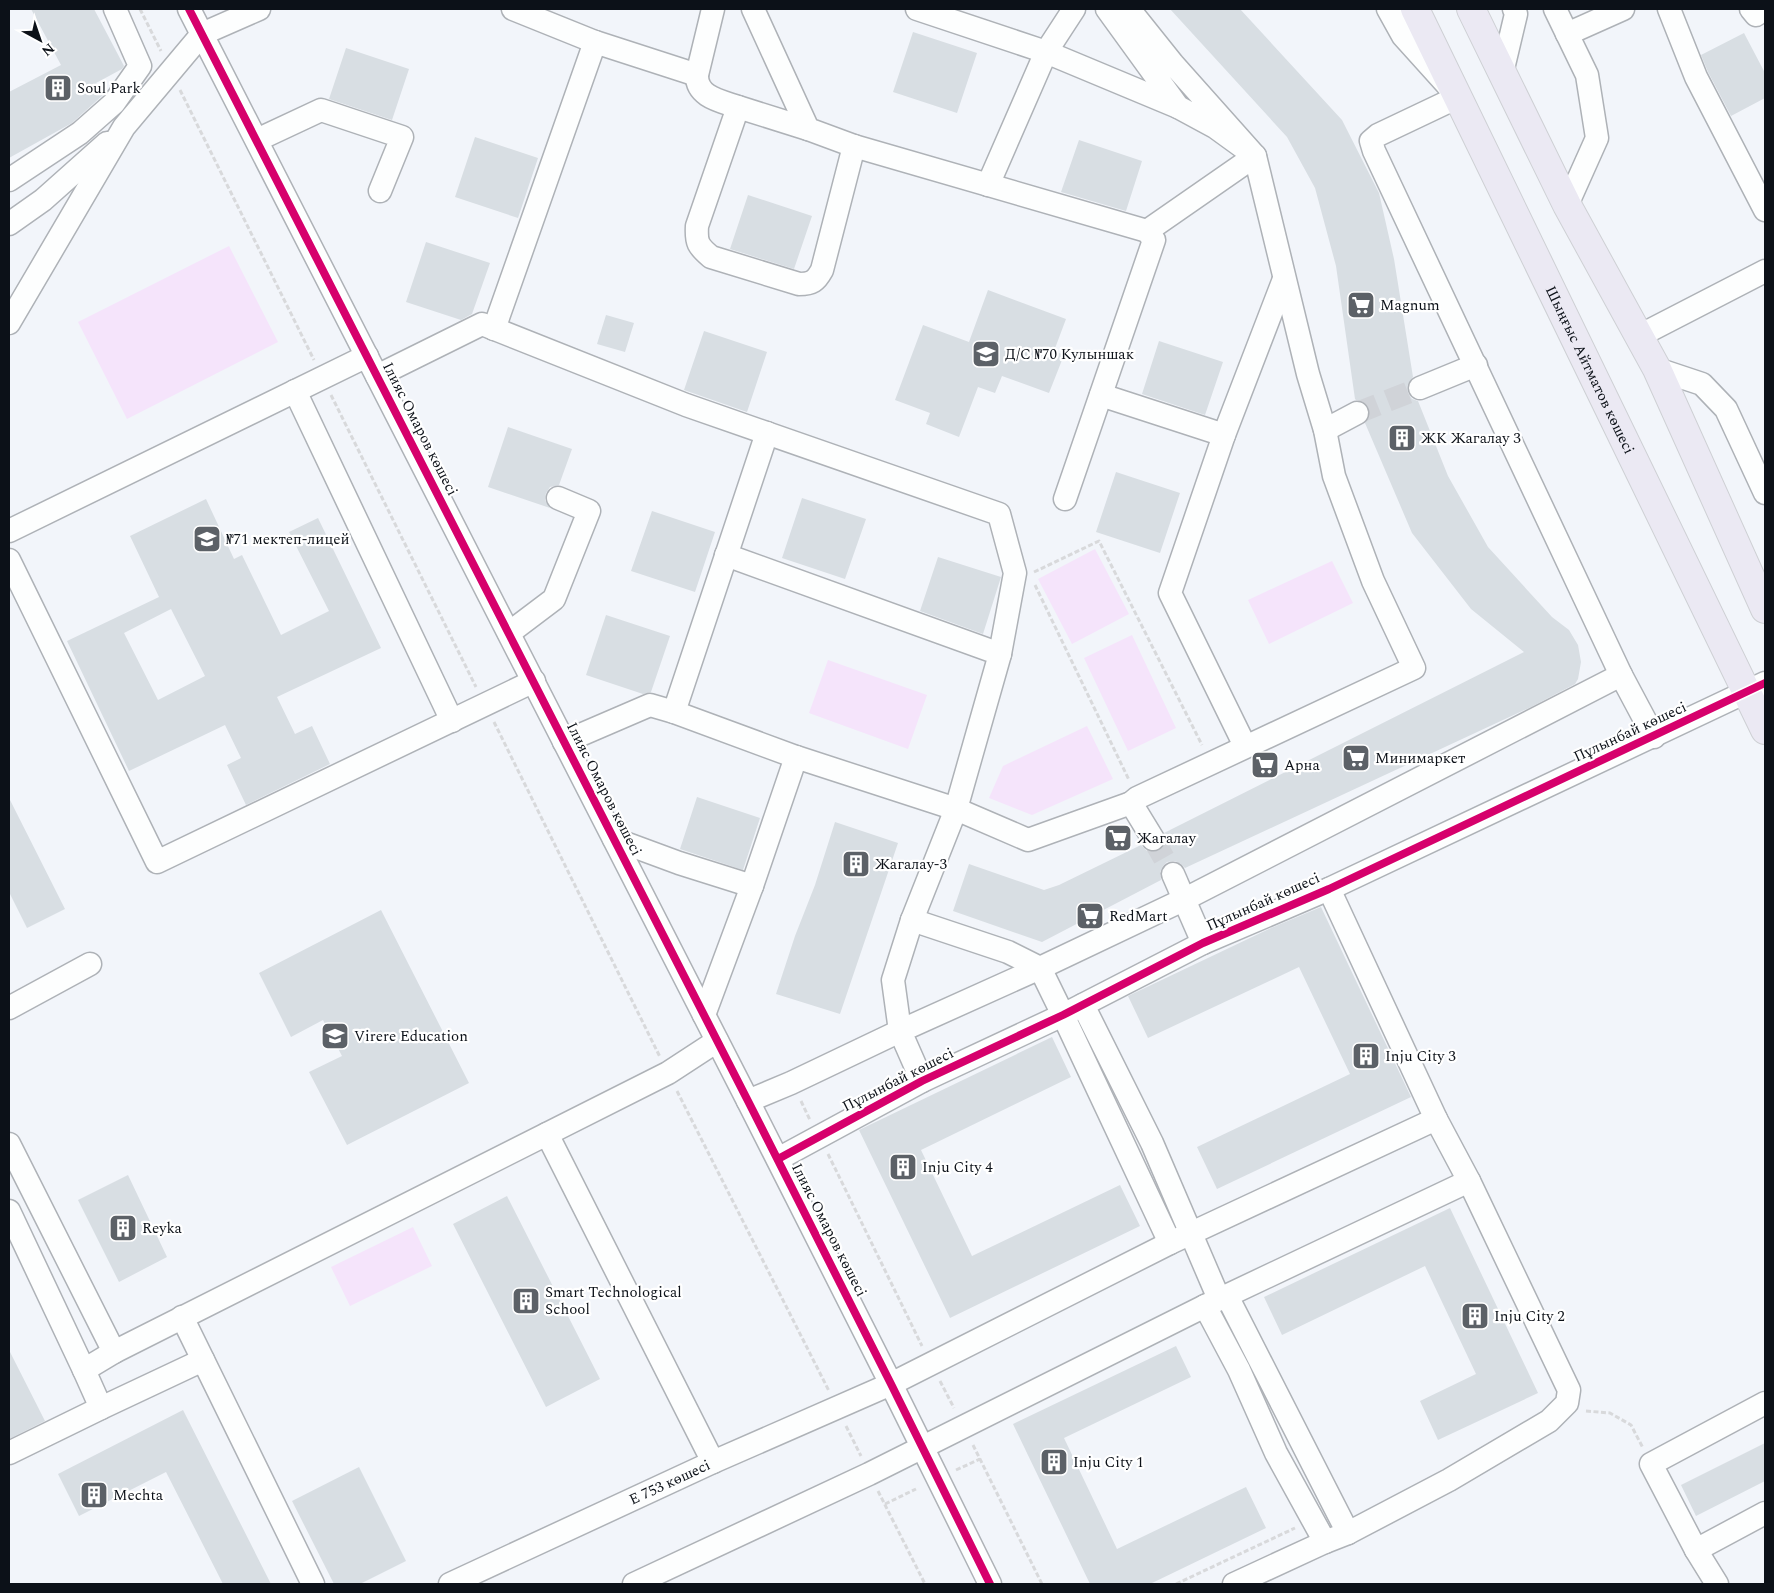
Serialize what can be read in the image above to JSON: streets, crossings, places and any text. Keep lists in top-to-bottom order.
{
  "streets": {
    "main road": ["Шыңғыс Айтматов көшесі"],
    "street": ["Ілияс Омаров көшесі", "Пұлынбай көшесі", "Е 753 көшесі"]
  },
  "crossings": [
    ["Шыңғыс Айтматов көшесі", "Пұлынбай көшесі"],
    ["Ілияс Омаров көшесі", "Пұлынбай көшесі"],
    ["Ілияс Омаров көшесі", "Е 753 көшесі"]
  ],
  "places": {
    "building": [
      "Soul Park",
      "ЖК Жагалау 3",
      "Жагалау-3",
      "Inju City 3",
      "Inju City 4",
      "Reyka",
      "Smart Technological School",
      "Inju City 2",
      "Inju City 1",
      "Mechta"
    ],
    "supermarket": [
      "Magnum",
      "Минимаркет",
      "Арна",
      "Жагалау",
      "RedMart"
    ],
    "school or university": ["Д/С №70 Кулыншак", "№71 мектеп-лицей", "Virere Education"]
  },
  "north": "bottom right"
}
